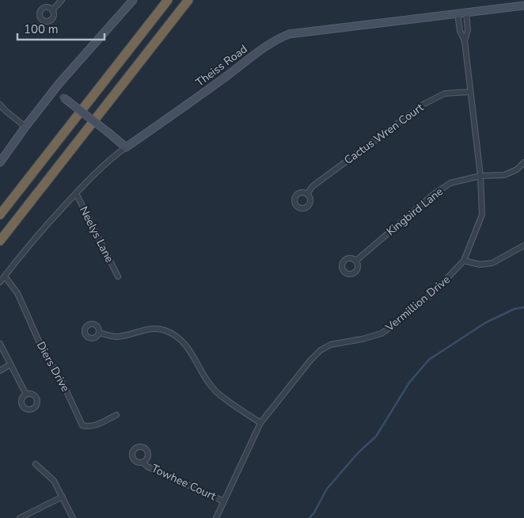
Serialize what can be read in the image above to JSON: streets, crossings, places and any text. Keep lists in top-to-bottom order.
{
  "streets": {
    "street": [
      "Theiss Road",
      "Cactus Wren Court",
      "Kingbird Lane",
      "Neelys Lane",
      "Vermillion Drive",
      "Diers Drive",
      "Towhee Court"
    ]
  },
  "crossings": [
    ["Theiss Road", "Neelys Lane"],
    ["Theiss Road", "Vermillion Drive"],
    ["Theiss Road", "Diers Drive"],
    ["Cactus Wren Court", "Vermillion Drive"],
    ["Kingbird Lane", "Vermillion Drive"],
    ["Vermillion Drive", "Towhee Court"]
  ],
  "scale_bar": "100 m"
}
